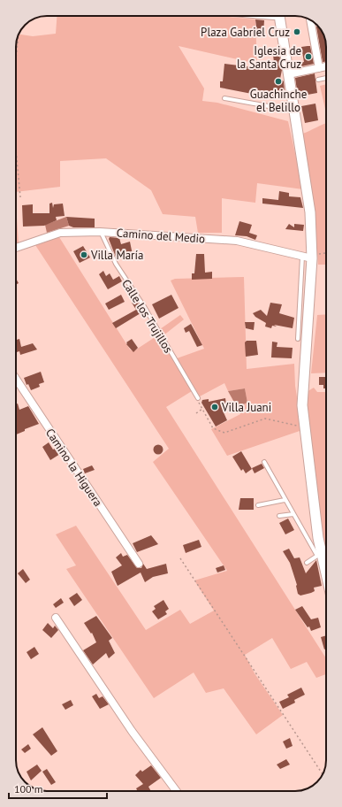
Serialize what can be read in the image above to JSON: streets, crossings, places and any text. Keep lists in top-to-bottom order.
{
  "streets": {
    "street": ["Camino del Medio", "Camino la Higuera"],
    "lane": ["Calle los Trujillos"]
  },
  "crossings": [
    ["Camino del Medio", "Calle los Trujillos"]
  ],
  "places": [
    "Plaza Gabriel Cruz",
    "Iglesia de la Santa Cruz",
    "Guachinche el Belillo",
    "Villa María",
    "Villa Juani"
  ],
  "scale_bar": "100 m"
}
